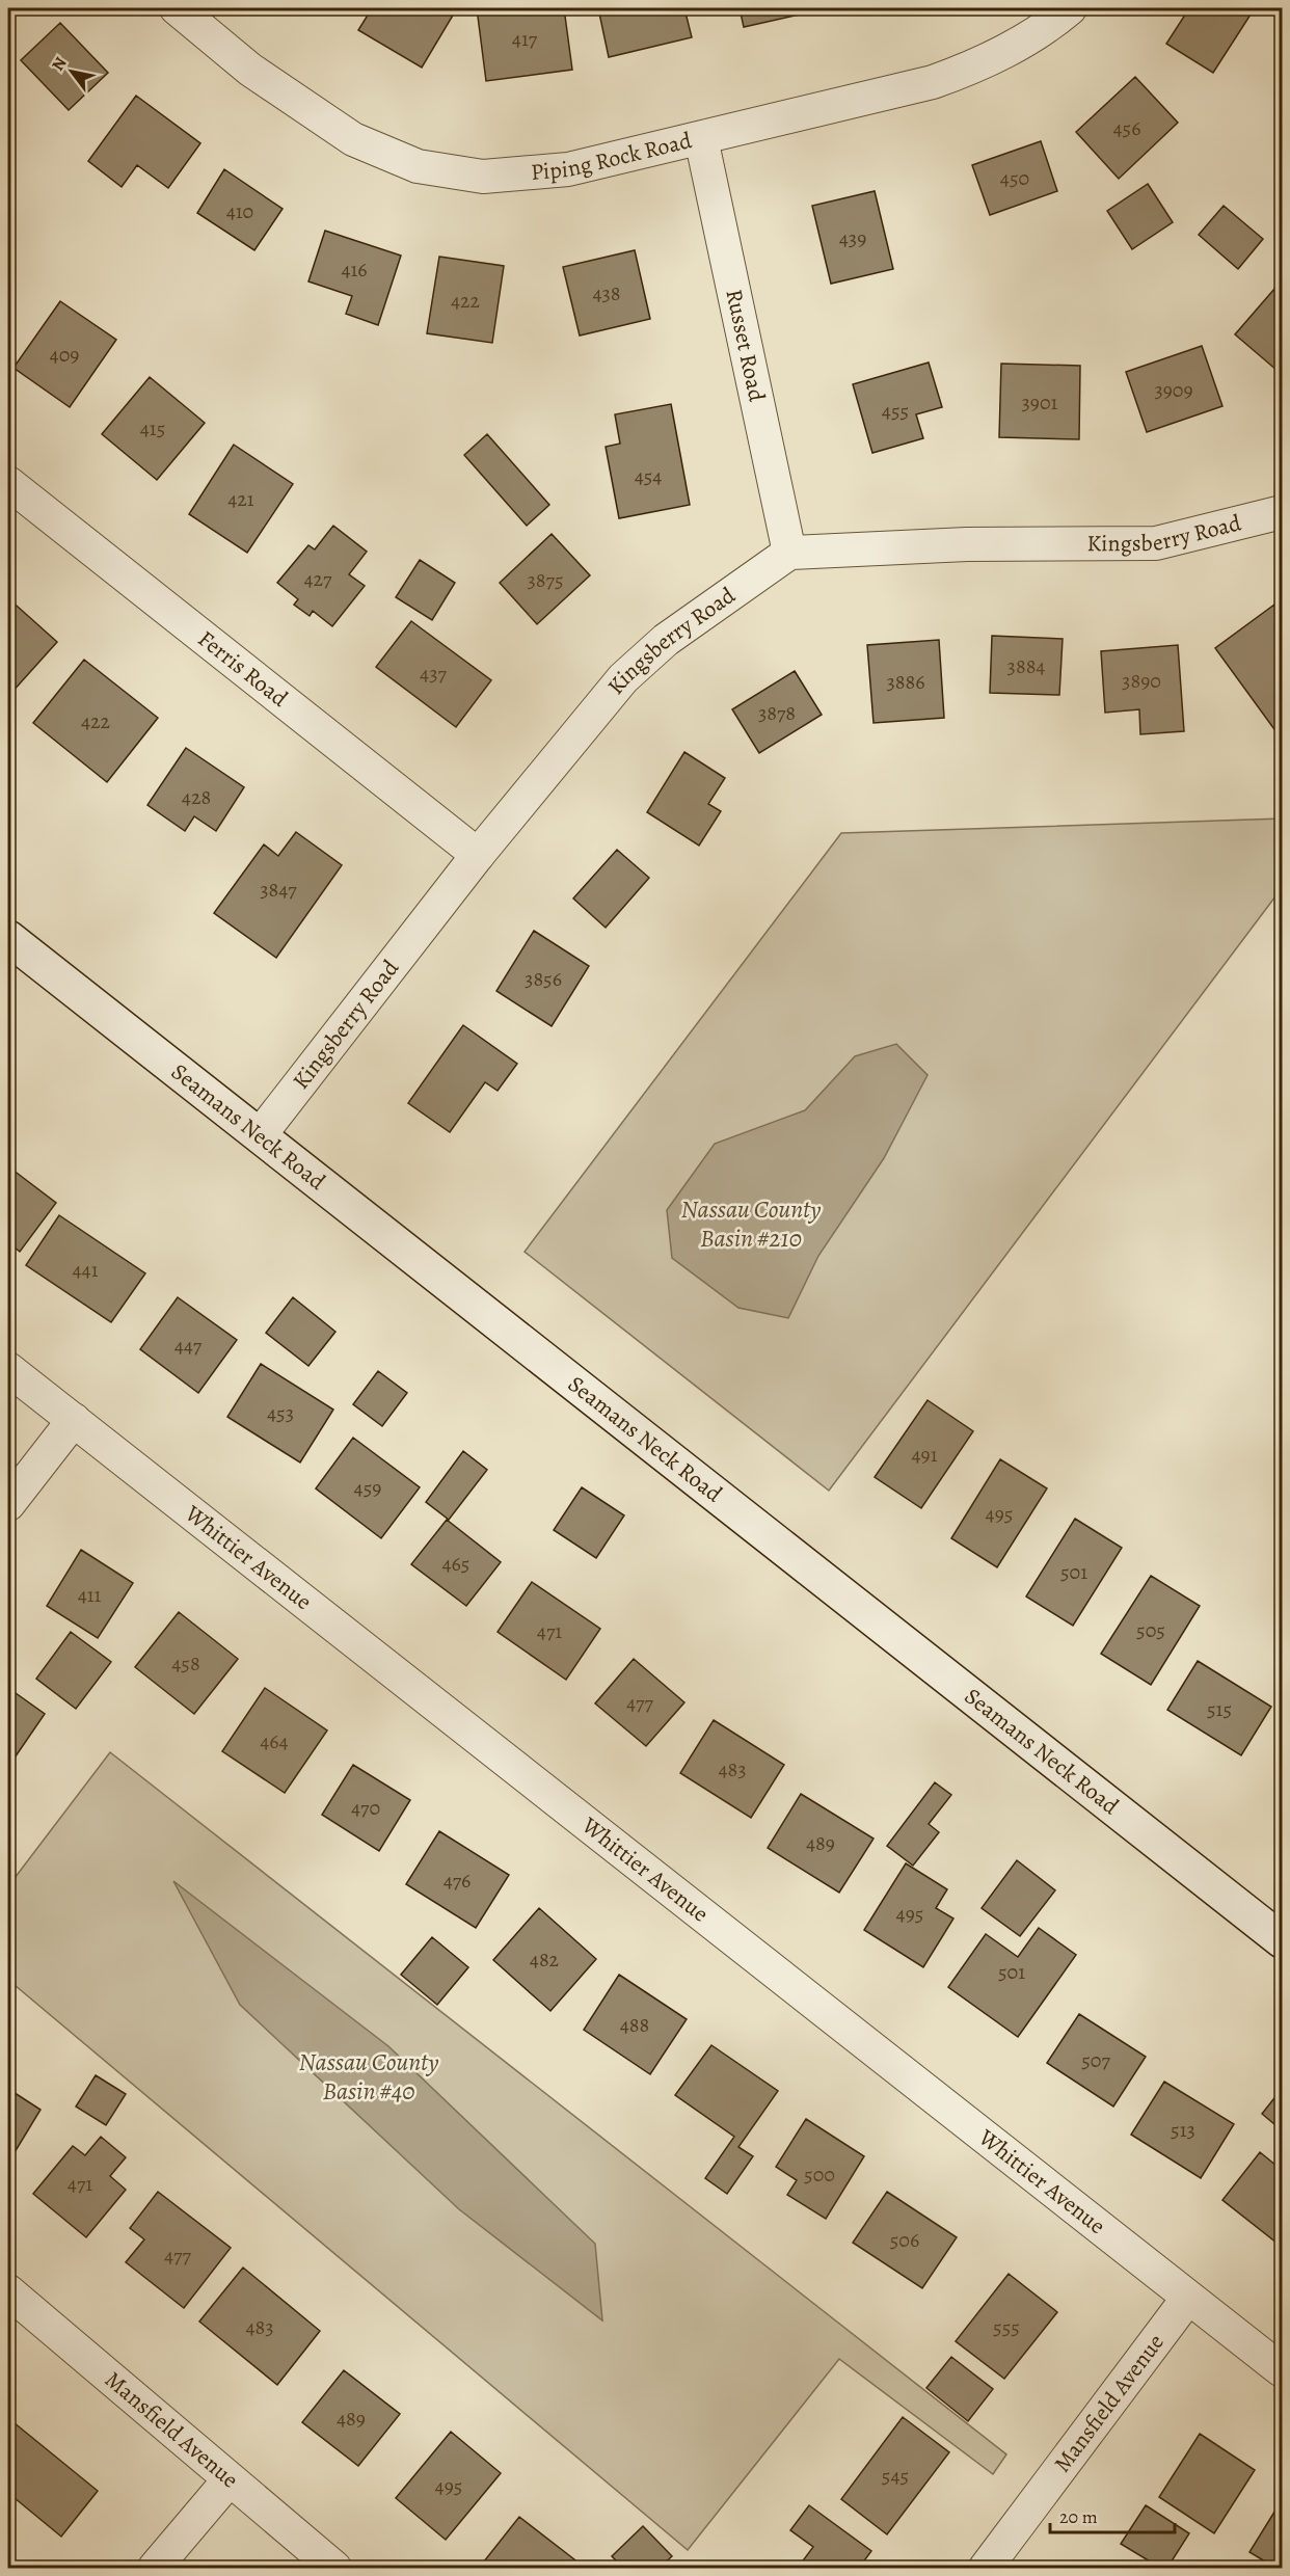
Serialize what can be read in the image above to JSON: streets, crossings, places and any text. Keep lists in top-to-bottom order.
{
  "streets": {
    "main road": ["Seamans Neck Road"],
    "street": [
      "Piping Rock Road",
      "Russet Road",
      "Kingsberry Road",
      "Ferris Road",
      "Whittier Avenue",
      "Mansfield Avenue"
    ]
  },
  "crossings": [
    ["Piping Rock Road", "Russet Road"],
    ["Russet Road", "Kingsberry Road"],
    ["Kingsberry Road", "Ferris Road"],
    ["Kingsberry Road", "Seamans Neck Road"],
    ["Whittier Avenue", "Mansfield Avenue"]
  ],
  "water": ["Nassau County Basin #210", "Nassau County Basin #40"],
  "house_numbers": [
    "417",
    "456",
    "450",
    "410",
    "439",
    "416",
    "438",
    "422",
    "409",
    "3909",
    "3901",
    "455",
    "415",
    "454",
    "421",
    "427",
    "3875",
    "3884",
    "437",
    "3890",
    "3886",
    "3878",
    "422",
    "428",
    "3847",
    "3856",
    "441",
    "447",
    "453",
    "491",
    "459",
    "495",
    "465",
    "501",
    "411",
    "505",
    "471",
    "458",
    "477",
    "515",
    "464",
    "483",
    "470",
    "489",
    "476",
    "495",
    "482",
    "501",
    "488",
    "507",
    "513",
    "500",
    "471",
    "506",
    "477",
    "483",
    "555",
    "489",
    "545",
    "495"
  ],
  "scale_bar": "20 m",
  "north": "top left"
}
